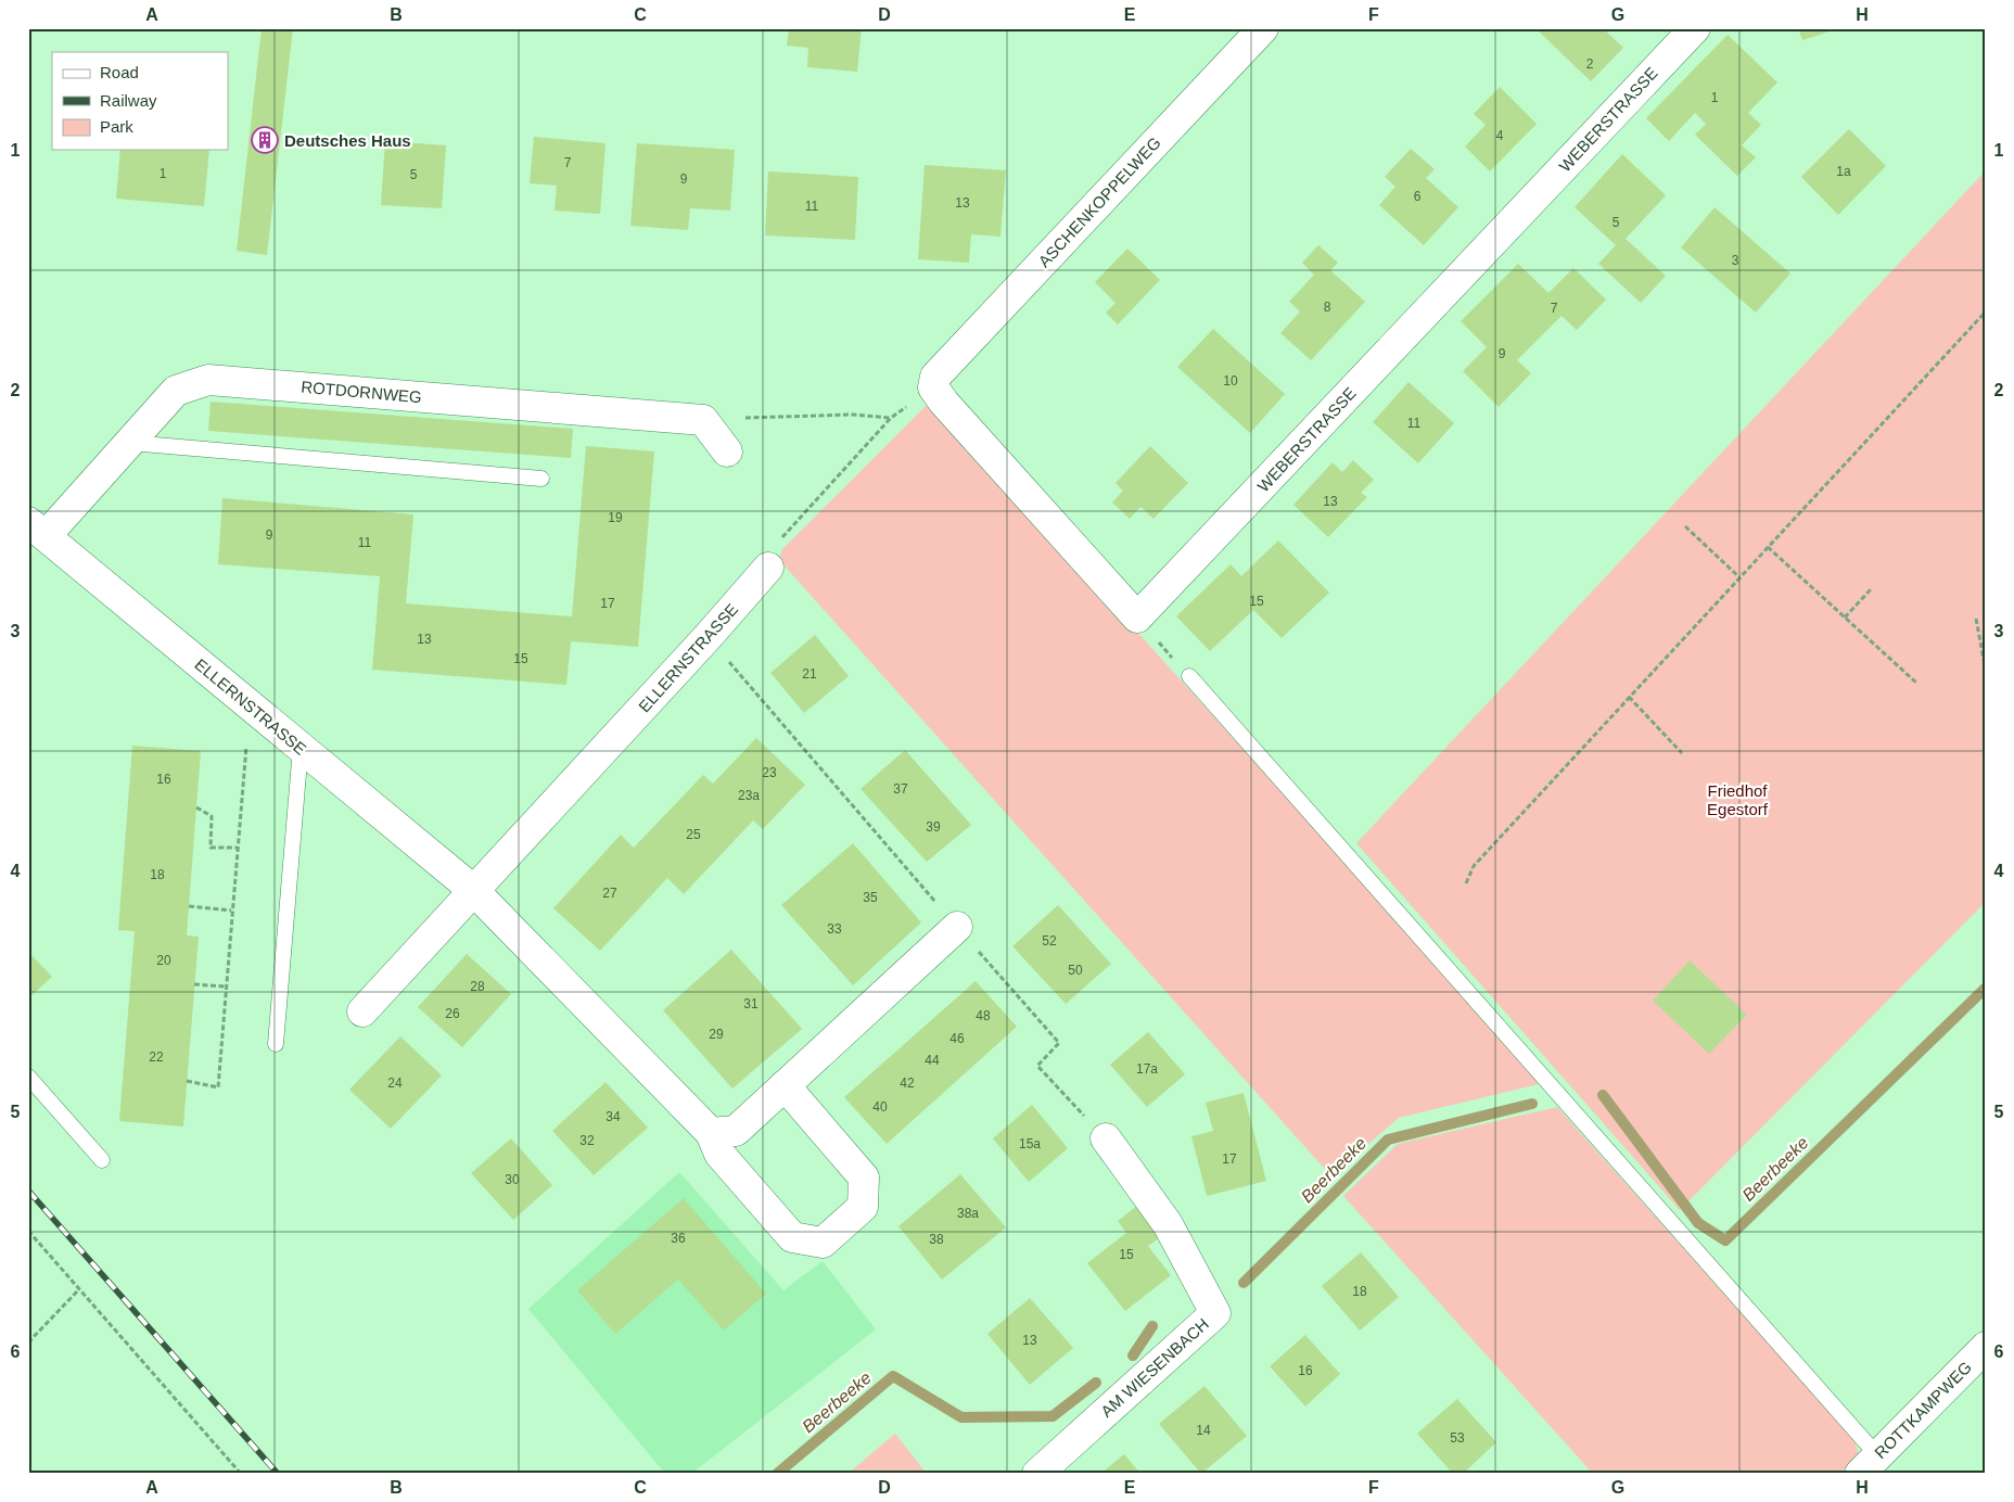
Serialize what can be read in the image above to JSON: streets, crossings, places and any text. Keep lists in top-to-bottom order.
{
  "streets": {
    "street": [
      "WEBERSTRASSE",
      "ASCHENKOPPELWEG",
      "ROTDORNWEG",
      "ELLERNSTRASSE",
      "AM WIESENBACH",
      "ROTTKAMPWEG"
    ]
  },
  "crossings": [
    ["ROTDORNWEG", "ELLERNSTRASSE"]
  ],
  "water": ["Beerbeeke"],
  "parks": ["Friedhof Egestorf"],
  "places": {
    "building": ["Deutsches Haus"]
  },
  "house_numbers": [
    "2",
    "1",
    "4",
    "7",
    "1a",
    "1",
    "5",
    "9",
    "6",
    "13",
    "11",
    "5",
    "3",
    "8",
    "7",
    "9",
    "10",
    "11",
    "13",
    "19",
    "9",
    "11",
    "15",
    "17",
    "13",
    "15",
    "21",
    "23",
    "16",
    "37",
    "23a",
    "39",
    "25",
    "18",
    "27",
    "35",
    "33",
    "52",
    "20",
    "50",
    "28",
    "31",
    "26",
    "48",
    "29",
    "46",
    "22",
    "44",
    "17a",
    "24",
    "42",
    "40",
    "34",
    "32",
    "15a",
    "17",
    "30",
    "38a",
    "36",
    "38",
    "15",
    "18",
    "13",
    "16",
    "14",
    "53"
  ],
  "legend": ["Road", "Railway", "Park"],
  "grid": {
    "columns": [
      "A",
      "B",
      "C",
      "D",
      "E",
      "F",
      "G",
      "H"
    ],
    "rows": [
      "1",
      "2",
      "3",
      "4",
      "5",
      "6"
    ]
  }
}
